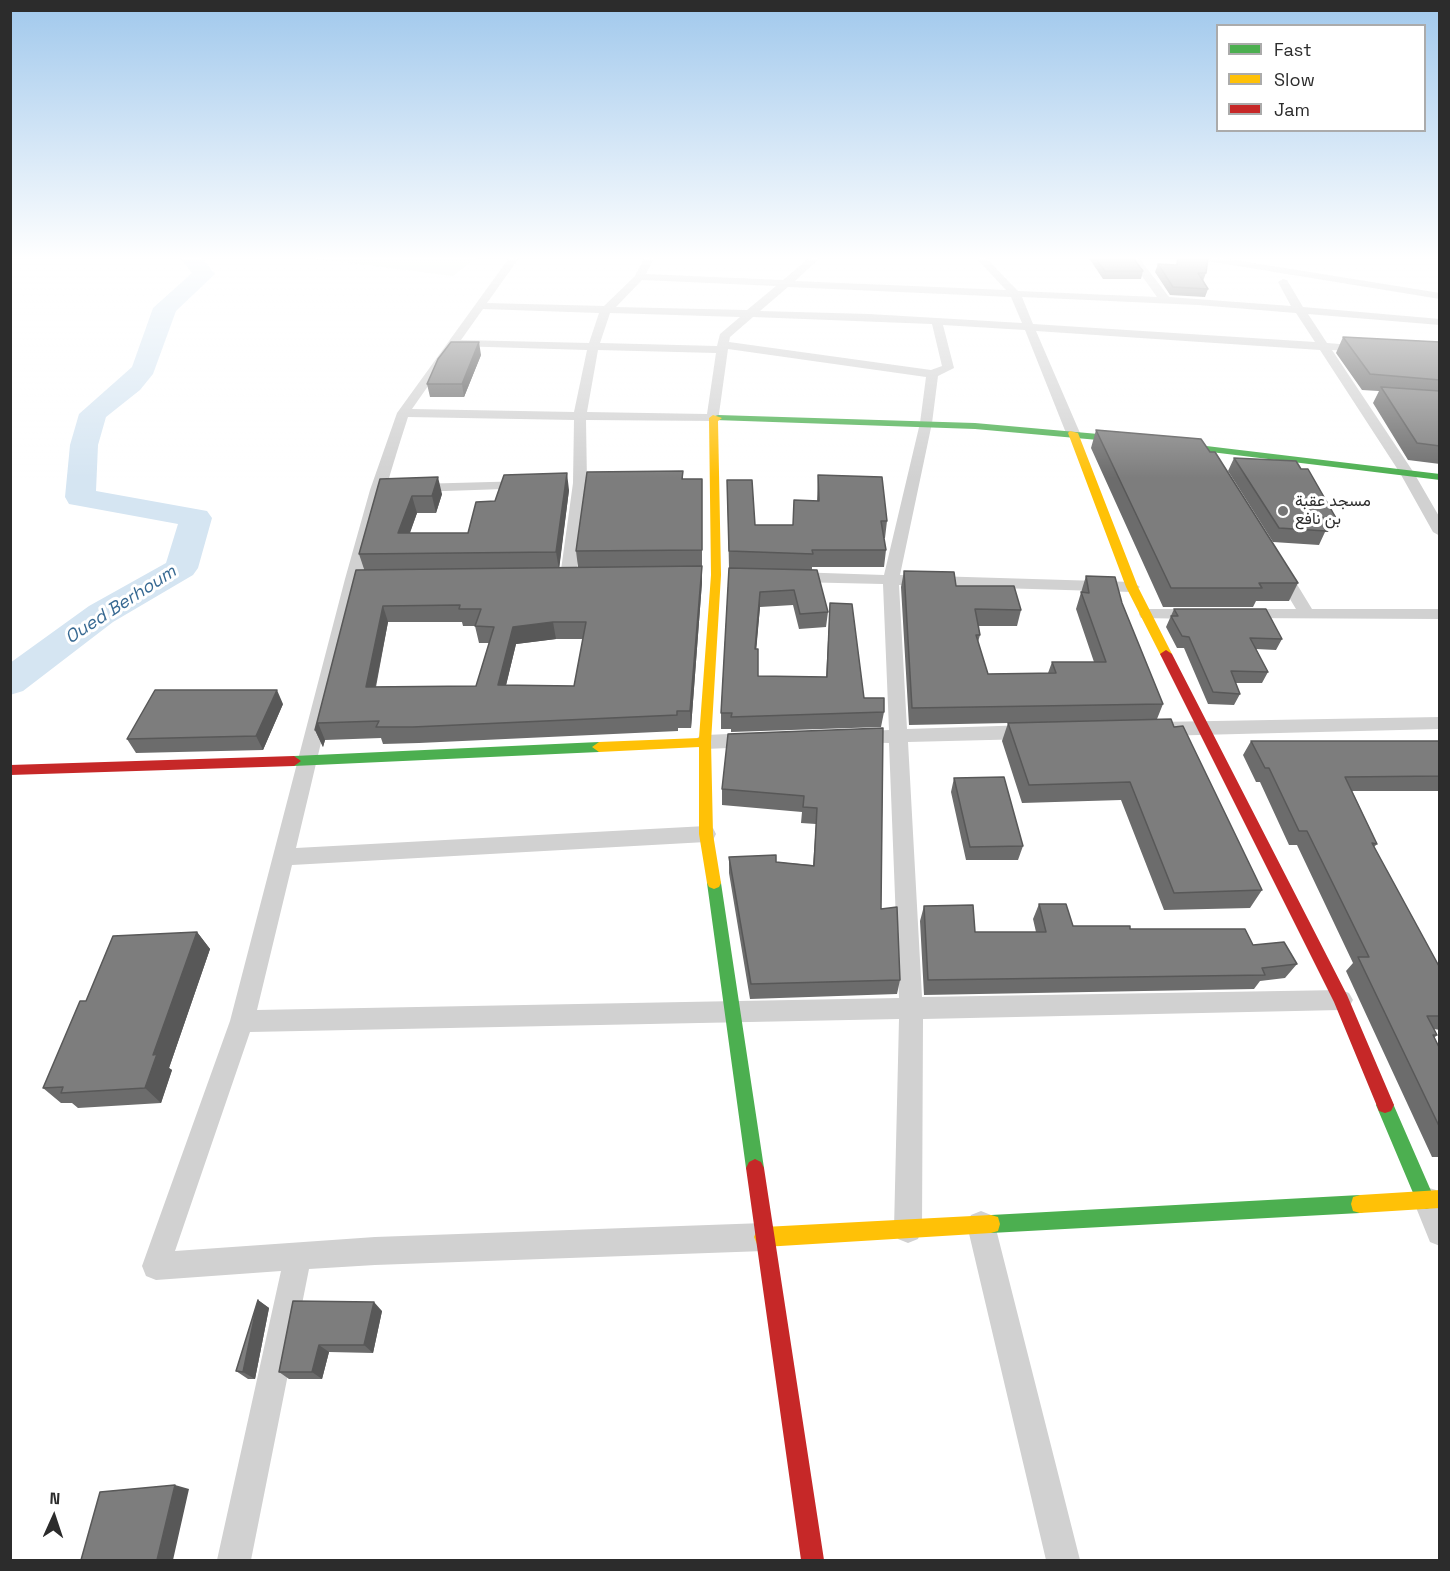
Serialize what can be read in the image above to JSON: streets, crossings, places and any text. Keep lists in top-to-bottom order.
{
  "water": ["Oued Berhoum"],
  "places": ["مسجد عقبة بن نافع"],
  "legend": ["Fast", "Slow", "Jam"],
  "north": "top"
}
